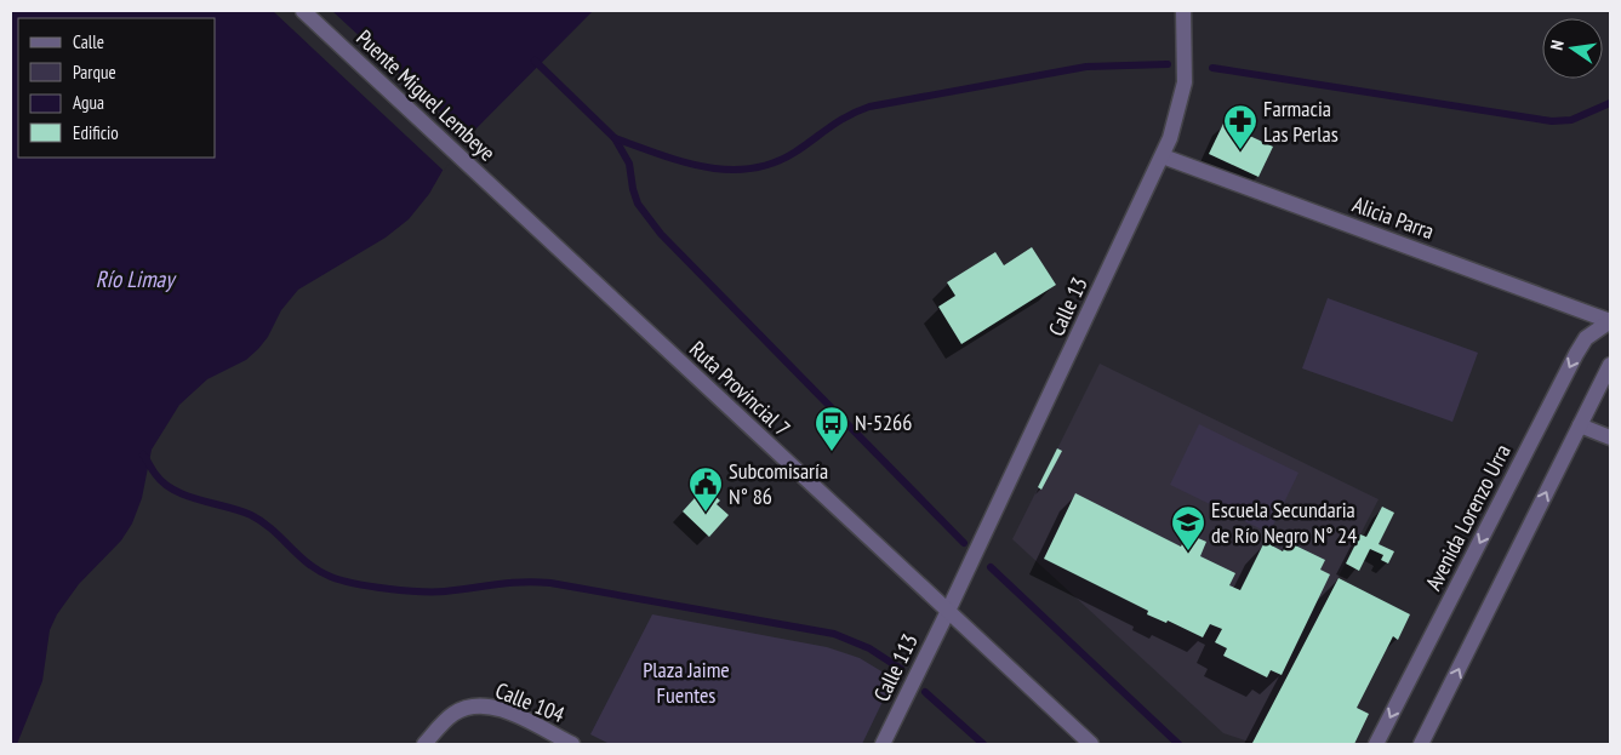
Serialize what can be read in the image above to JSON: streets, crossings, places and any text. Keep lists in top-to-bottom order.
{
  "streets": {
    "street": [
      "Puente Miguel Lembeye",
      "Alicia Parra",
      "Calle 13",
      "Ruta Provincial 7",
      "Avenida Lorenzo Urra",
      "Calle 113",
      "Calle 104"
    ]
  },
  "crossings": [
    ["Puente Miguel Lembeye", "Ruta Provincial 7"],
    ["Alicia Parra", "Calle 13"],
    ["Alicia Parra", "Avenida Lorenzo Urra"],
    ["Calle 13", "Ruta Provincial 7"],
    ["Calle 13", "Calle 113"],
    ["Ruta Provincial 7", "Calle 113"]
  ],
  "water": ["Río Limay"],
  "parks": ["Plaza Jaime Fuentes"],
  "places": {
    "pharmacy": ["Farmacia Las Perlas"],
    "bus stop": ["N-5266"],
    "public building": ["Subcomisaría N° 86"],
    "school or university": ["Escuela Secundaria de Río Negro N° 24"]
  },
  "legend": [
    "Calle",
    "Parque",
    "Agua",
    "Edificio"
  ],
  "north": "left"
}
